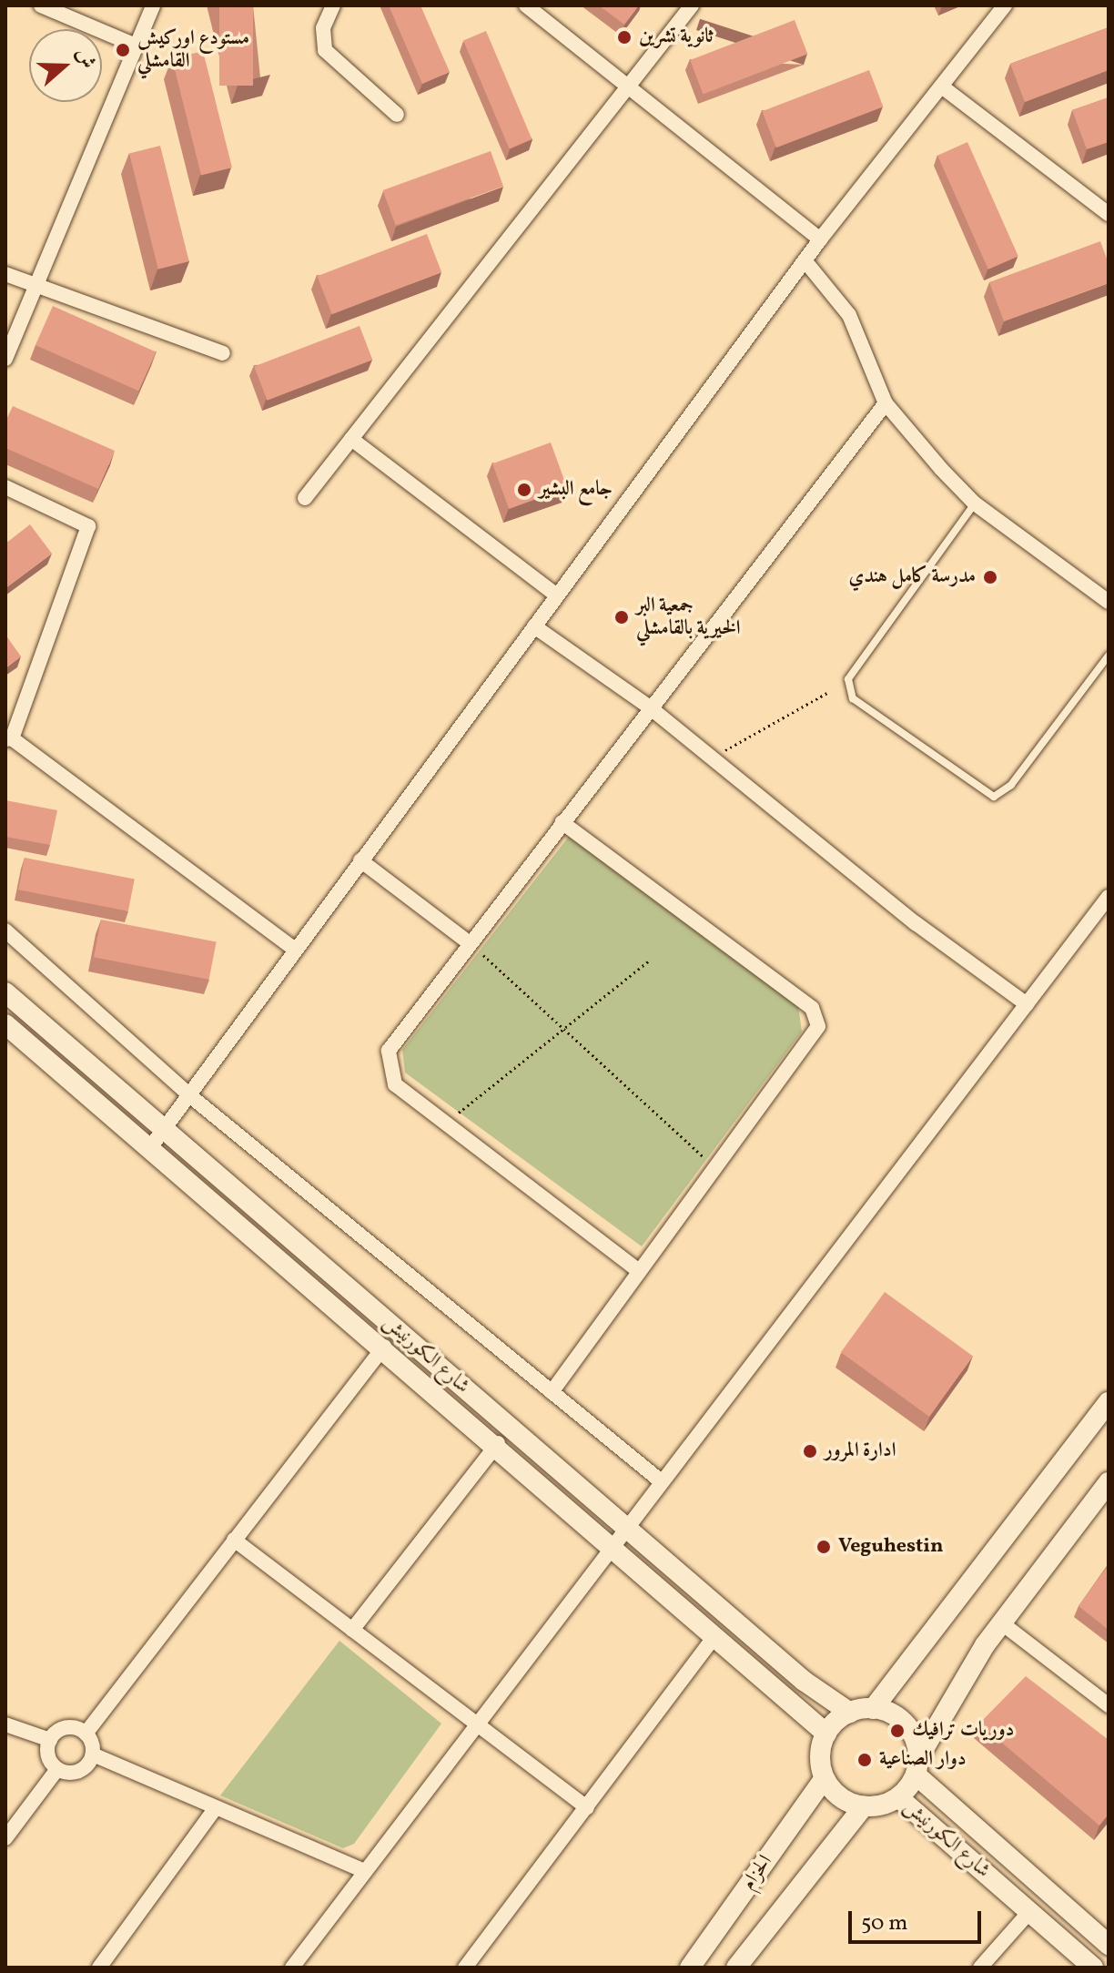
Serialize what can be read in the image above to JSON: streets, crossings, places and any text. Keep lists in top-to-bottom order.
{
  "streets": {
    "street": ["شارع الكورنيش", "الحزام"]
  },
  "crossings": [
    ["شارع الكورنيش", "الحزام"]
  ],
  "places": [
    "ثانوية تشرين",
    "مستودع اوركيش القامشلي",
    "جامع البشير",
    "مدرسة كامل هندي",
    "جمعية البر الخيرية بالقامشلي",
    "ادارة المرور",
    "Veguhestin",
    "دوريات ترافيك",
    "دوار الصناعية"
  ],
  "scale_bar": "50 m",
  "north": "right"
}
